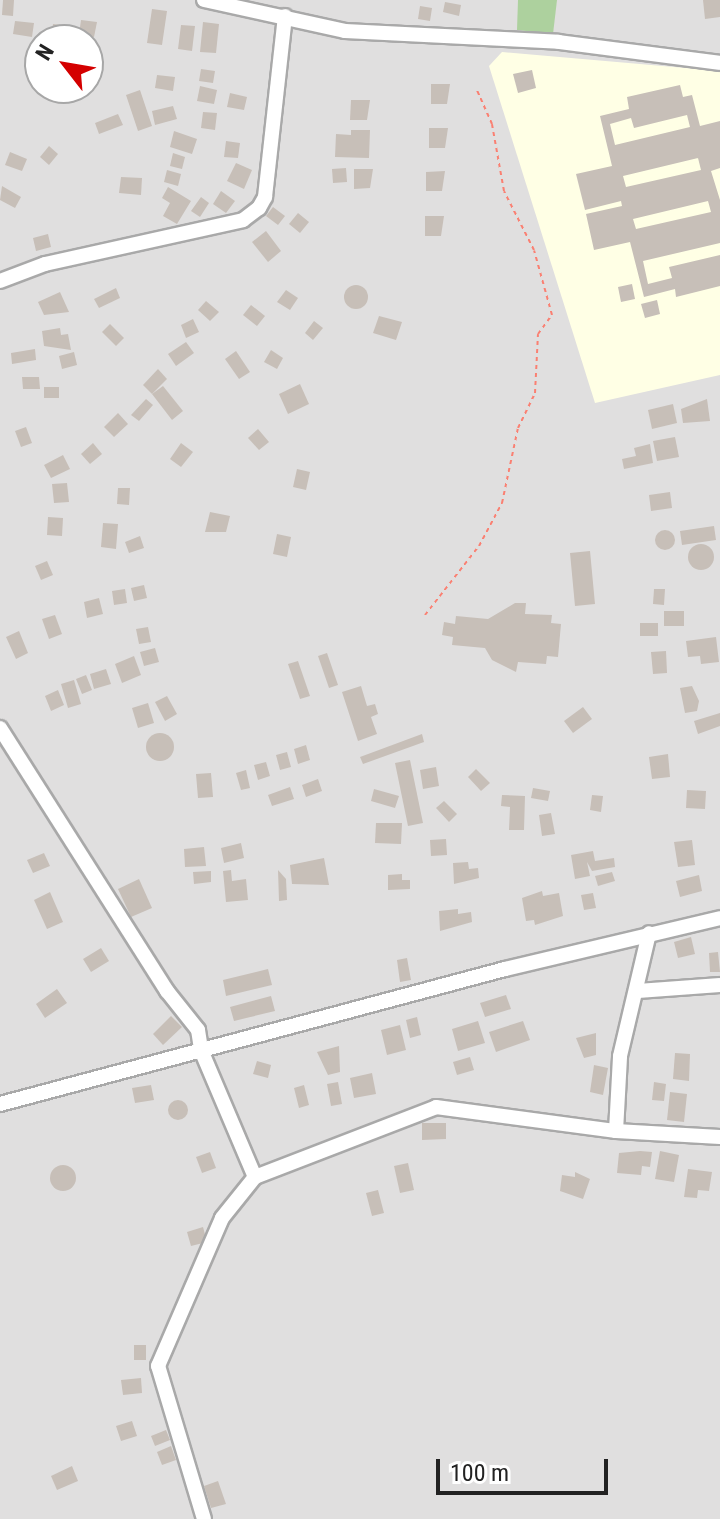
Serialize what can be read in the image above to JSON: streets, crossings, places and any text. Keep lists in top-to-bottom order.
{
  "scale_bar": "100 m",
  "north": "top left"
}
